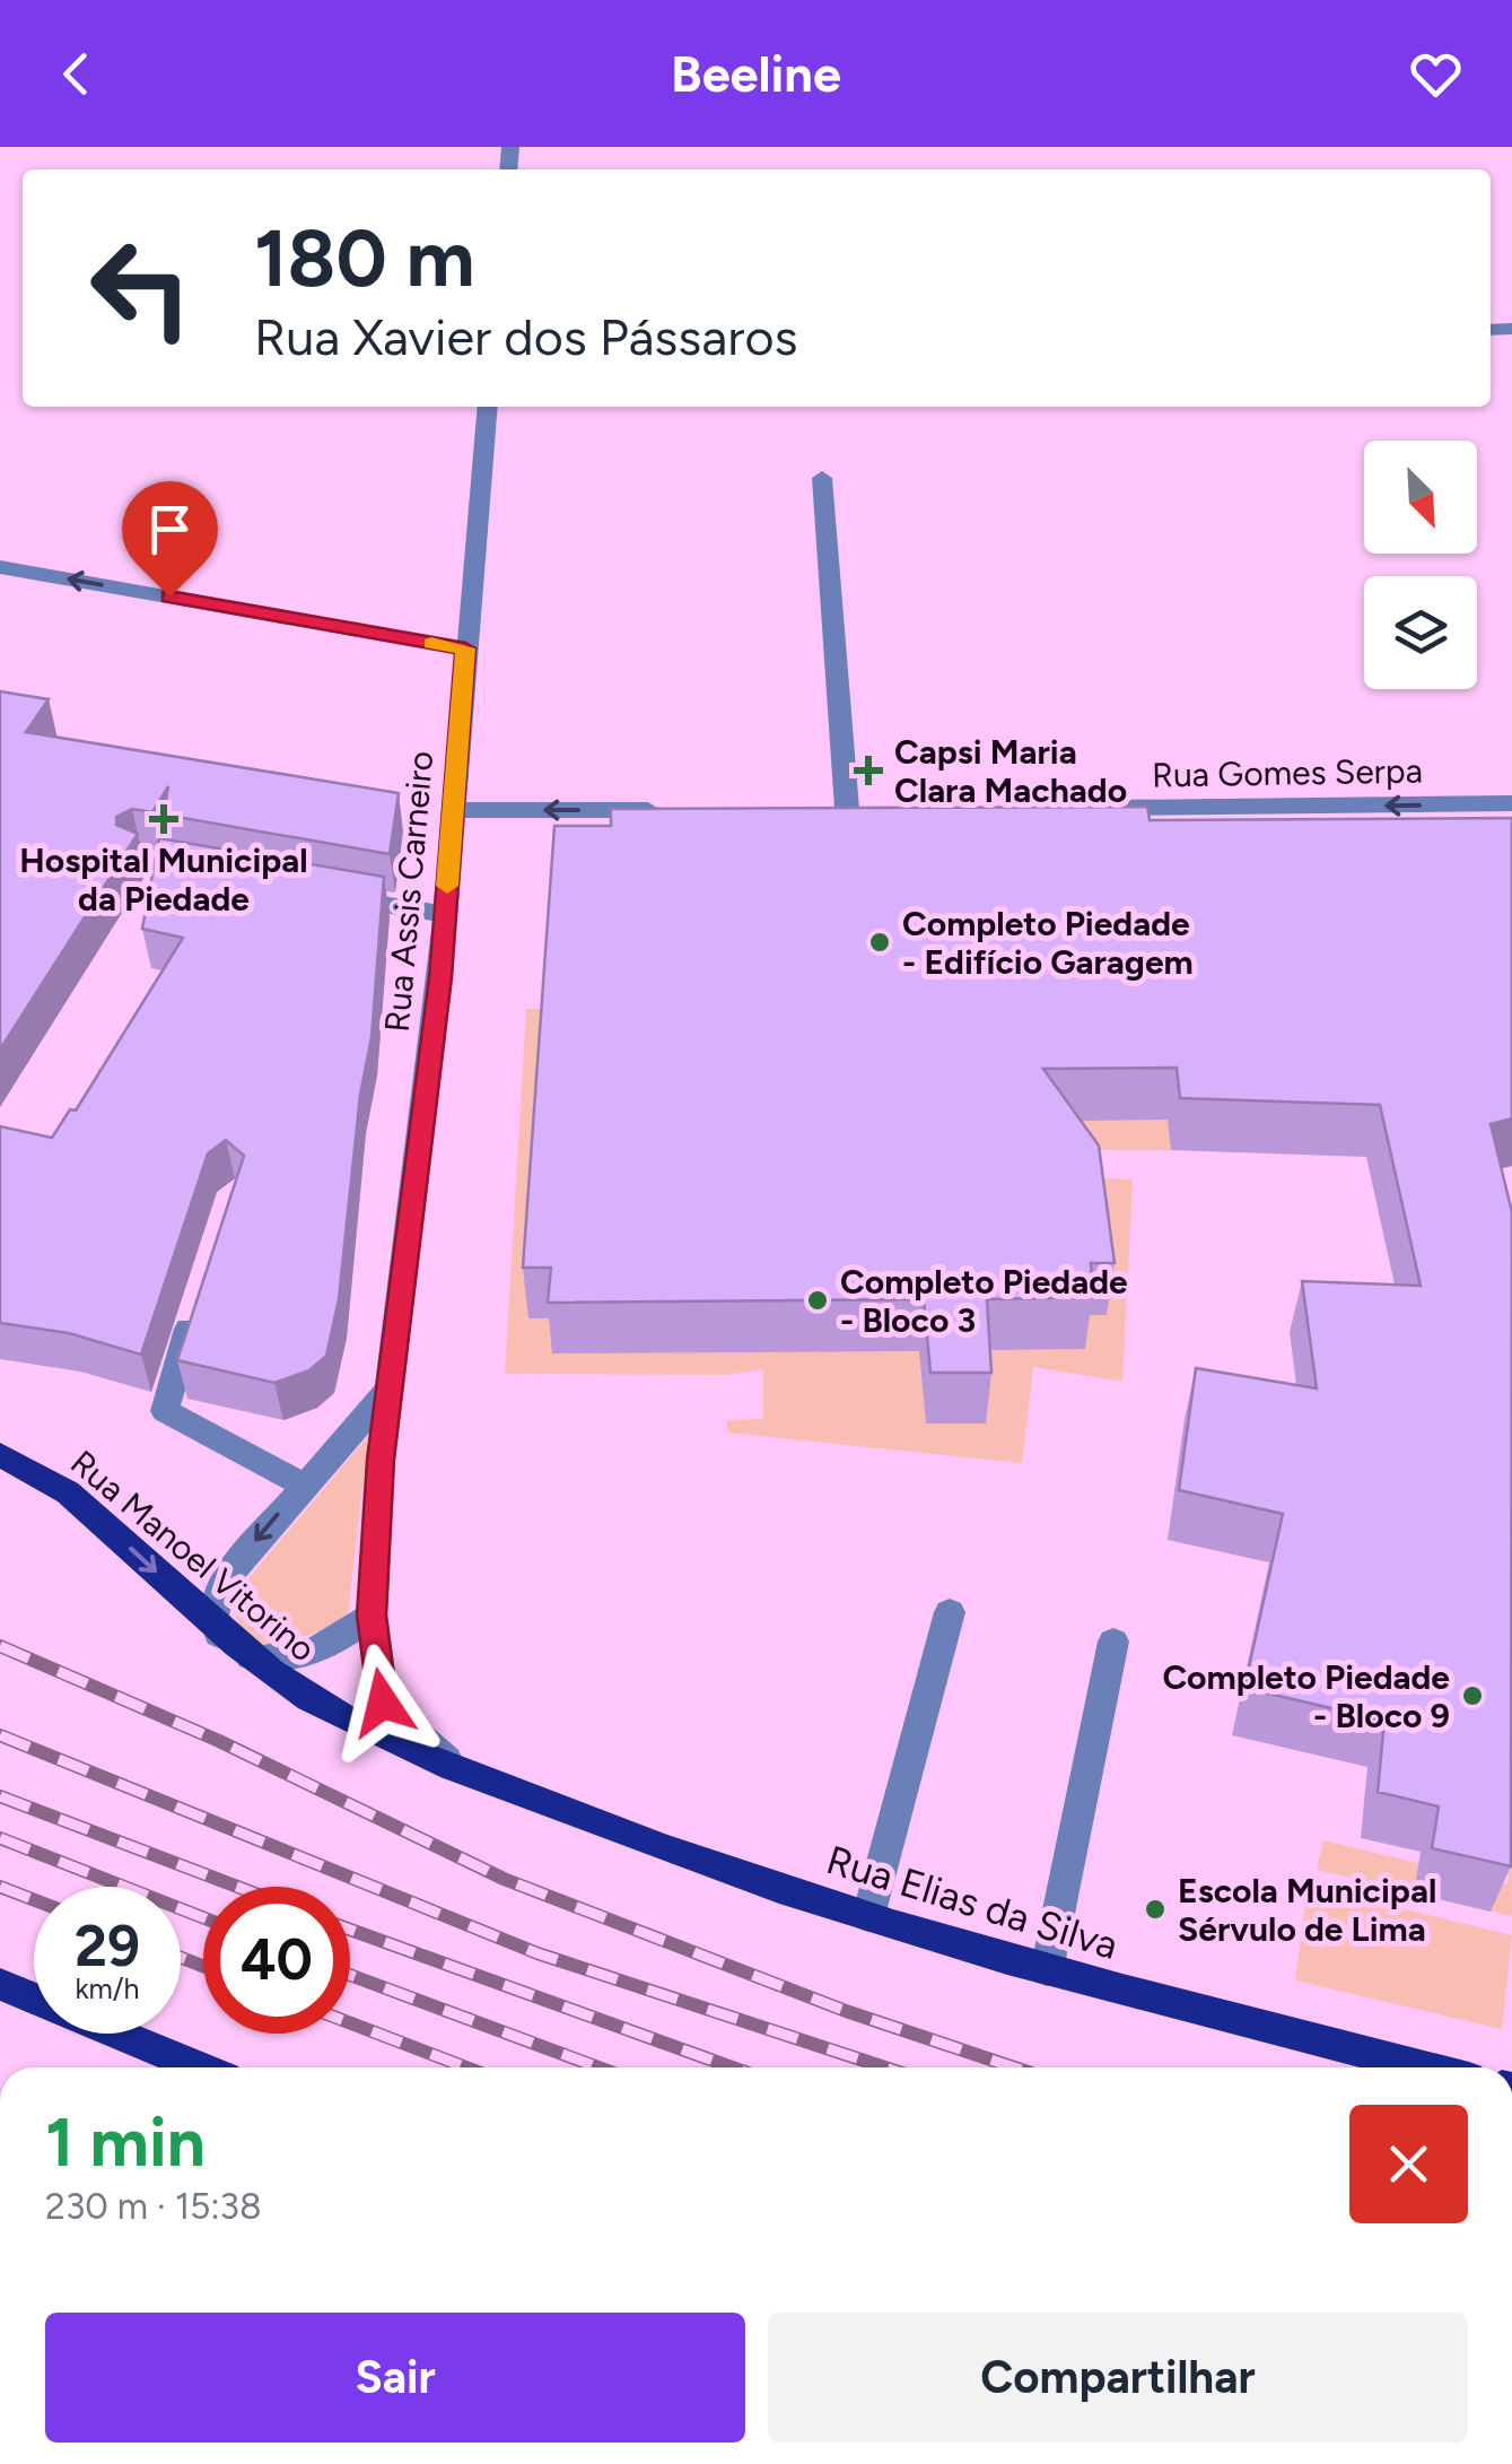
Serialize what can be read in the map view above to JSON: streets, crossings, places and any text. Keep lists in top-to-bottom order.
{
  "streets": {
    "main road": ["Rua Manoel Vitorino", "Rua Elias da Silva"],
    "street": ["Rua Gomes Serpa", "Rua Assis Carneiro"]
  },
  "crossings": [
    ["Rua Assis Carneiro", "Rua Manoel Vitorino"],
    ["Rua Assis Carneiro", "Rua Elias da Silva"],
    ["Rua Manoel Vitorino", "Rua Elias da Silva"]
  ],
  "one_way": ["Rua Gomes Serpa", "Rua Manoel Vitorino"],
  "places": {
    "health": ["Capsi Maria Clara Machado", "Hospital Municipal da Piedade"],
    "other": [
      "Completo Piedade - Edifício Garagem",
      "Completo Piedade - Bloco 3",
      "Completo Piedade - Bloco 9",
      "Escola Municipal Sérvulo de Lima"
    ]
  },
  "north": "bottom right",
  "page": {
    "header": "Beeline",
    "turn": ["180 m", "Rua Xavier dos Pássaros"],
    "speed": "29 km/h",
    "limit": "40",
    "heading": ["1 min", "230 m · 15:38"],
    "buttons": ["Sair", "Compartilhar"]
  }
}
